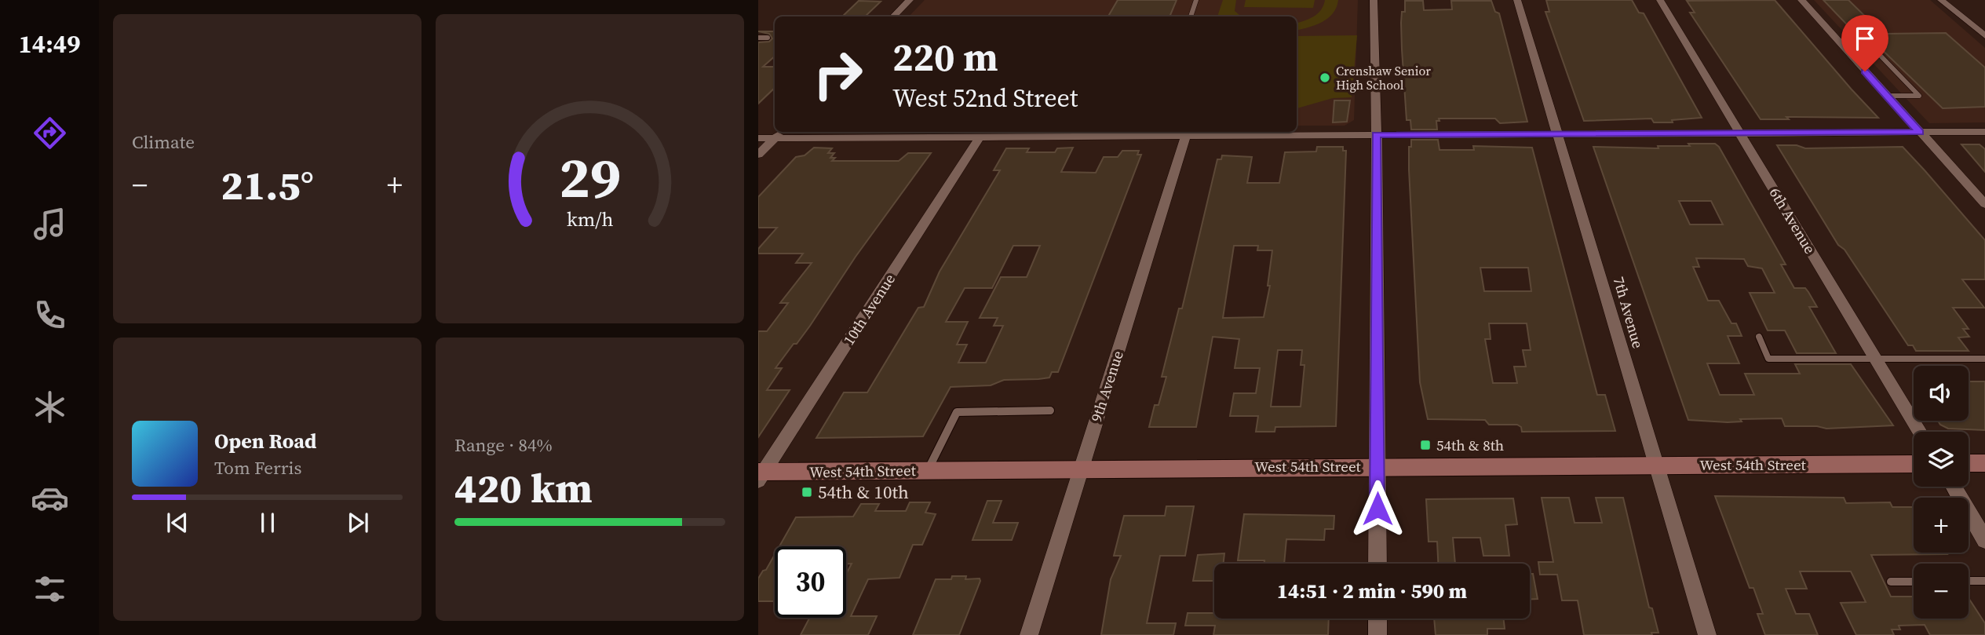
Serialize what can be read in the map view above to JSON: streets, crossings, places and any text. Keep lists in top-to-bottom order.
{
  "streets": {
    "street": [
      "6th Avenue",
      "10th Avenue",
      "7th Avenue",
      "9th Avenue",
      "West 54th Street"
    ]
  },
  "crossings": [
    ["10th Avenue", "West 54th Street"],
    ["7th Avenue", "West 54th Street"],
    ["9th Avenue", "West 54th Street"]
  ],
  "places": {
    "other": ["Crenshaw Senior High School"],
    "transit": ["54th & 8th", "54th & 10th"]
  },
  "page": {
    "tabs": "14:49",
    "tile": [
      "Climate",
      ["Range · 84%", "420 km"]
    ],
    "turn": ["220 m", "West 52nd Street"],
    "heat": ["−", "21.5°", "+"],
    "map_buttons": ["+", "−"],
    "song": ["Open Road", "Tom Ferris"],
    "limit": "30",
    "trip": "14:51 · 2 min · 590 m",
    "gauge": ["29", "km/h"]
  }
}
